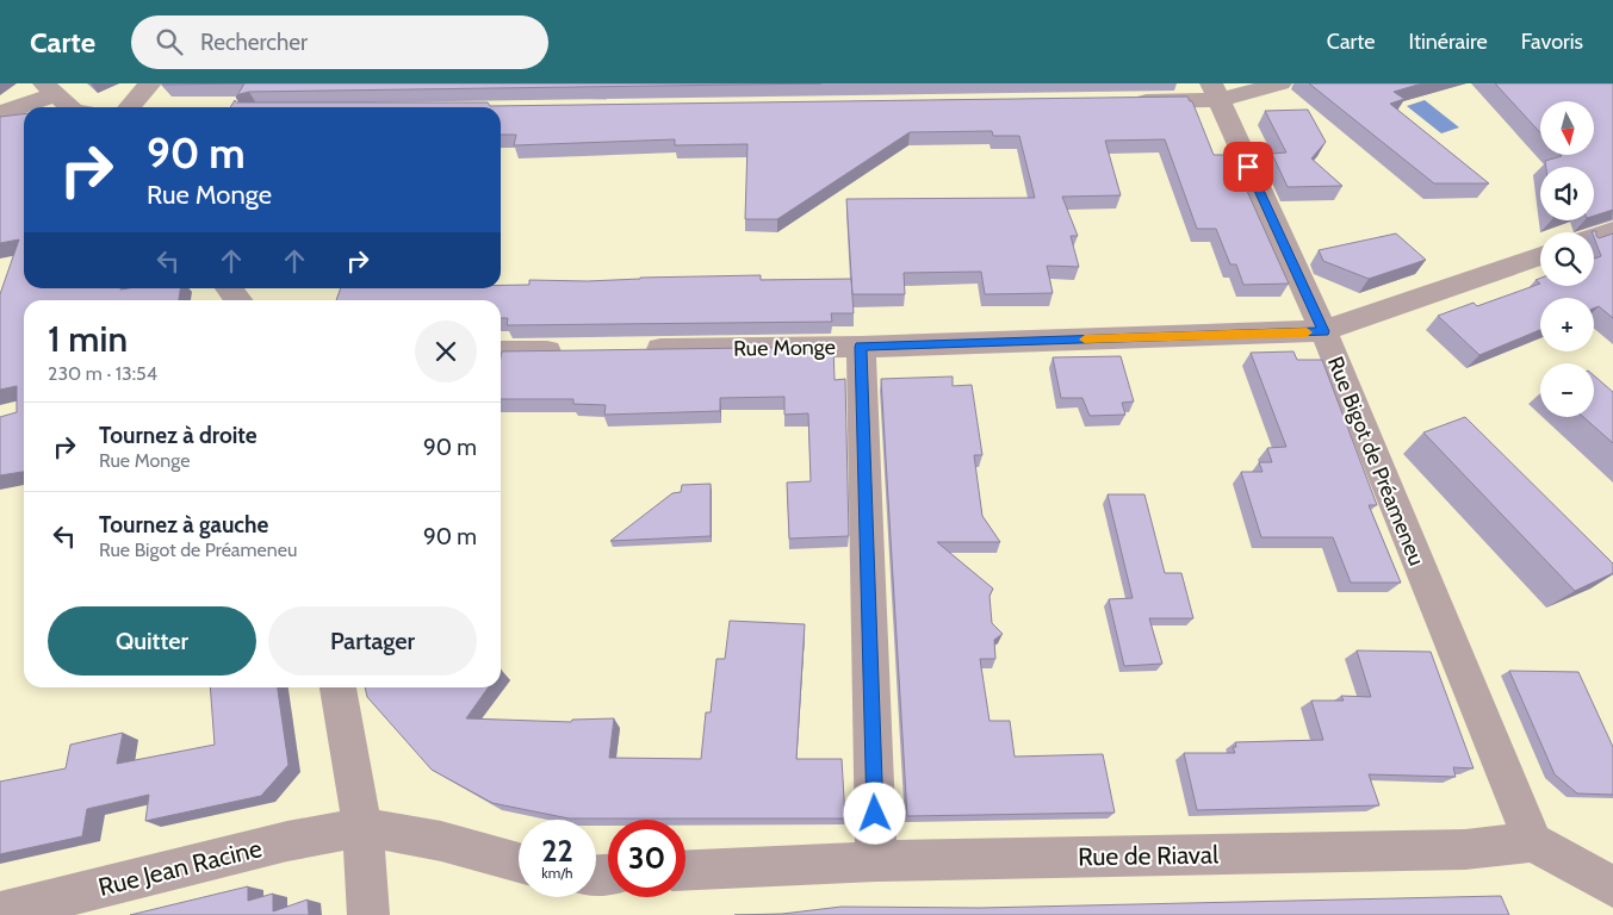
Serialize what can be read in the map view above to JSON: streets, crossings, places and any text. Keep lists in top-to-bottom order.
{
  "streets": {
    "street": [
      "Rue Monge",
      "Rue Bigot de Préameneu",
      "Rue de Riaval",
      "Rue Jean Racine"
    ]
  },
  "crossings": [
    ["Rue Monge", "Rue Bigot de Préameneu"],
    ["Rue Bigot de Préameneu", "Rue de Riaval"]
  ],
  "north": "bottom",
  "page": {
    "header": "Carte",
    "search": "Rechercher",
    "nav": ["Carte", "Itinéraire", "Favoris"],
    "map_buttons": ["+", "−"],
    "turn": ["90 m", "Rue Monge"],
    "heading": ["1 min", "230 m · 13:54"],
    "list": [
      {
        "name": "Tournez à droite",
        "note": "Rue Monge",
        "value": "90 m"
      },
      {
        "name": "Tournez à gauche",
        "note": "Rue Bigot de Préameneu",
        "value": "90 m"
      }
    ],
    "buttons": ["Quitter", "Partager"],
    "speed": "22 km/h",
    "limit": "30"
  }
}
